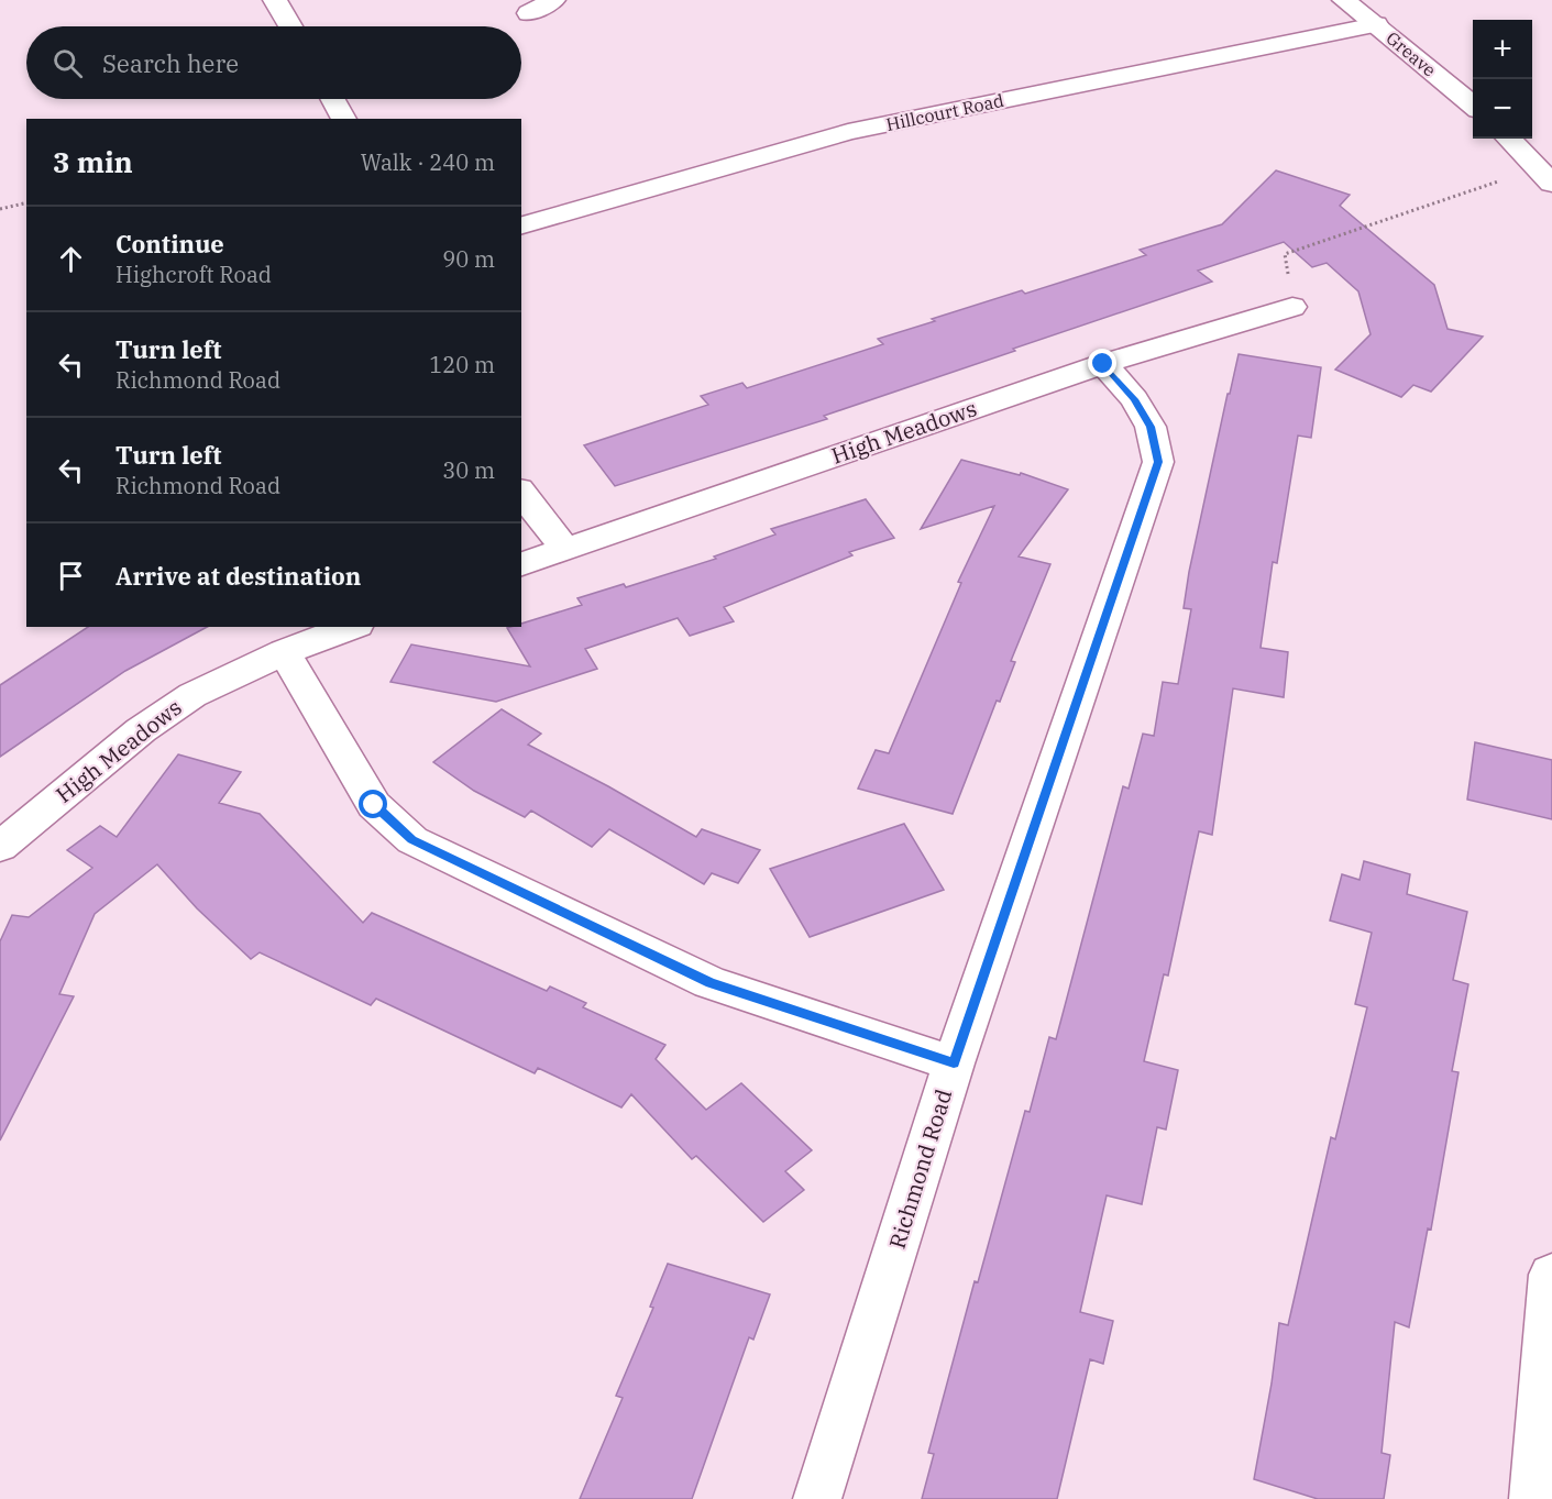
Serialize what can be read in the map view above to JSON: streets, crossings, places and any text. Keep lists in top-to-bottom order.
{
  "streets": {
    "street": [
      "Greave",
      "Hillcourt Road",
      "High Meadows",
      "Richmond Road"
    ]
  },
  "crossings": [
    ["Greave", "Hillcourt Road"],
    ["High Meadows", "Richmond Road"]
  ],
  "page": {
    "map_buttons": ["+", "−"],
    "search": "Search here",
    "heading": ["3 min", "Walk · 240 m"],
    "list": [
      ["Continue", "Highcroft Road", "90 m"],
      ["Turn left", "Richmond Road", "120 m"],
      ["Turn left", "Richmond Road", "30 m"],
      "Arrive at destination"
    ]
  }
}
